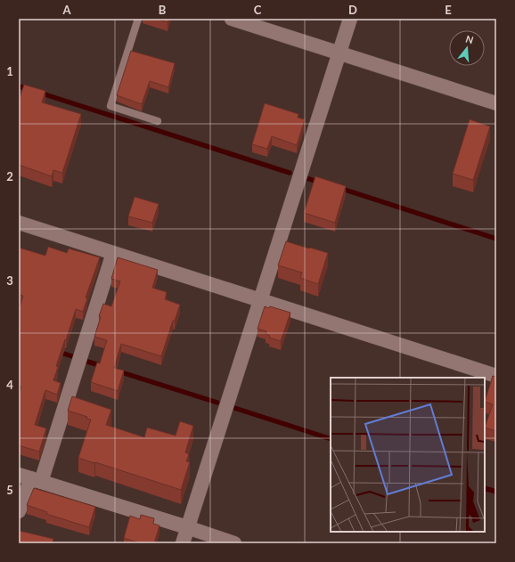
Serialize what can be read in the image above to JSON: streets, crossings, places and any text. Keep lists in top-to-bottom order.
{
  "north": "top",
  "grid": {
    "columns": [
      "A",
      "B",
      "C",
      "D",
      "E"
    ],
    "rows": [
      "1",
      "2",
      "3",
      "4",
      "5"
    ]
  }
}
